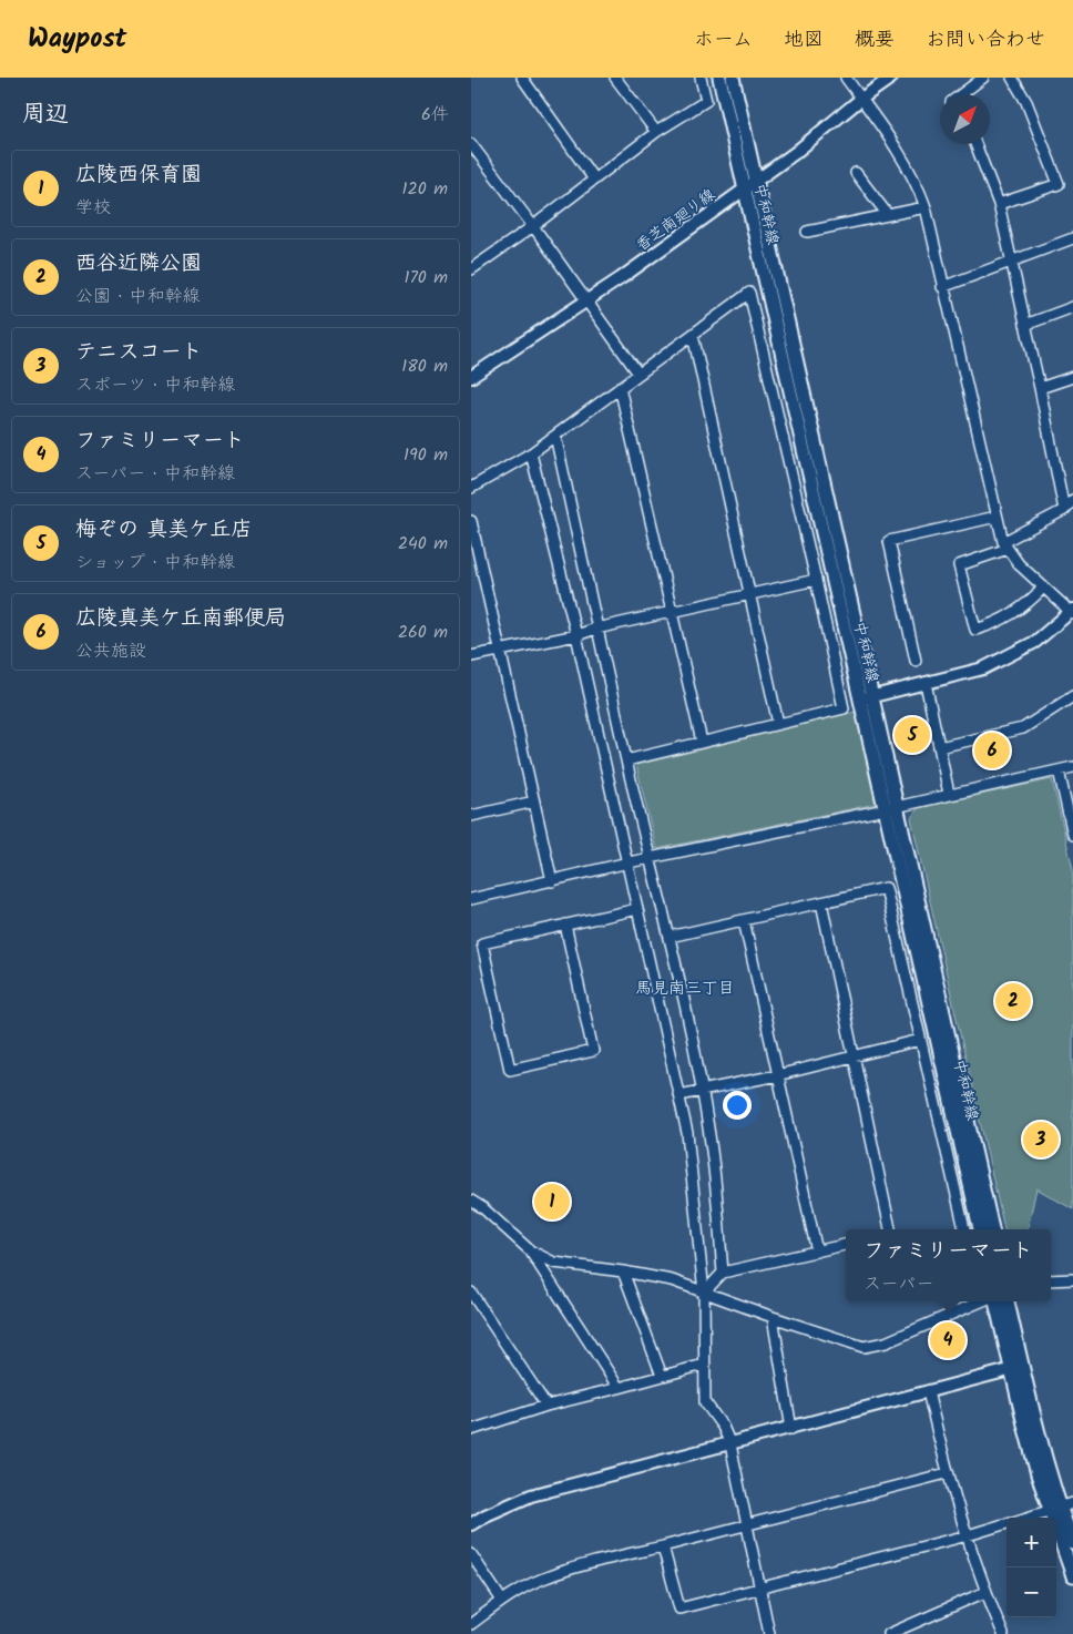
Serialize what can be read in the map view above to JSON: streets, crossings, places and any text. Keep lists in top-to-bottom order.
{
  "streets": {
    "main road": ["中和幹線"],
    "street": ["香芝南廻り線"]
  },
  "crossings": [
    ["中和幹線", "香芝南廻り線"]
  ],
  "districts": ["馬見南三丁目"],
  "north": "top right",
  "page": {
    "header": "Waypost",
    "nav": [
      "ホーム",
      "地図",
      "概要",
      "お問い合わせ"
    ],
    "heading": ["周辺", "6件"],
    "list": [
      {
        "mark": "1",
        "name": "広陵西保育園",
        "note": "学校",
        "value": "120 m"
      },
      {
        "mark": "2",
        "name": "西谷近隣公園",
        "note": "公園 · 中和幹線",
        "value": "170 m"
      },
      {
        "mark": "3",
        "name": "テニスコート",
        "note": "スポーツ · 中和幹線",
        "value": "180 m"
      },
      {
        "mark": "4",
        "name": "ファミリーマート",
        "note": "スーパー · 中和幹線",
        "value": "190 m"
      },
      {
        "mark": "5",
        "name": "梅ぞの 真美ケ丘店",
        "note": "ショップ · 中和幹線",
        "value": "240 m"
      },
      {
        "mark": "6",
        "name": "広陵真美ケ丘南郵便局",
        "note": "公共施設",
        "value": "260 m"
      }
    ],
    "pins": [
      "5",
      "6",
      "2",
      "3",
      "1",
      "4"
    ],
    "popup": ["ファミリーマート", "スーパー"],
    "map_buttons": ["+", "−"]
  }
}
